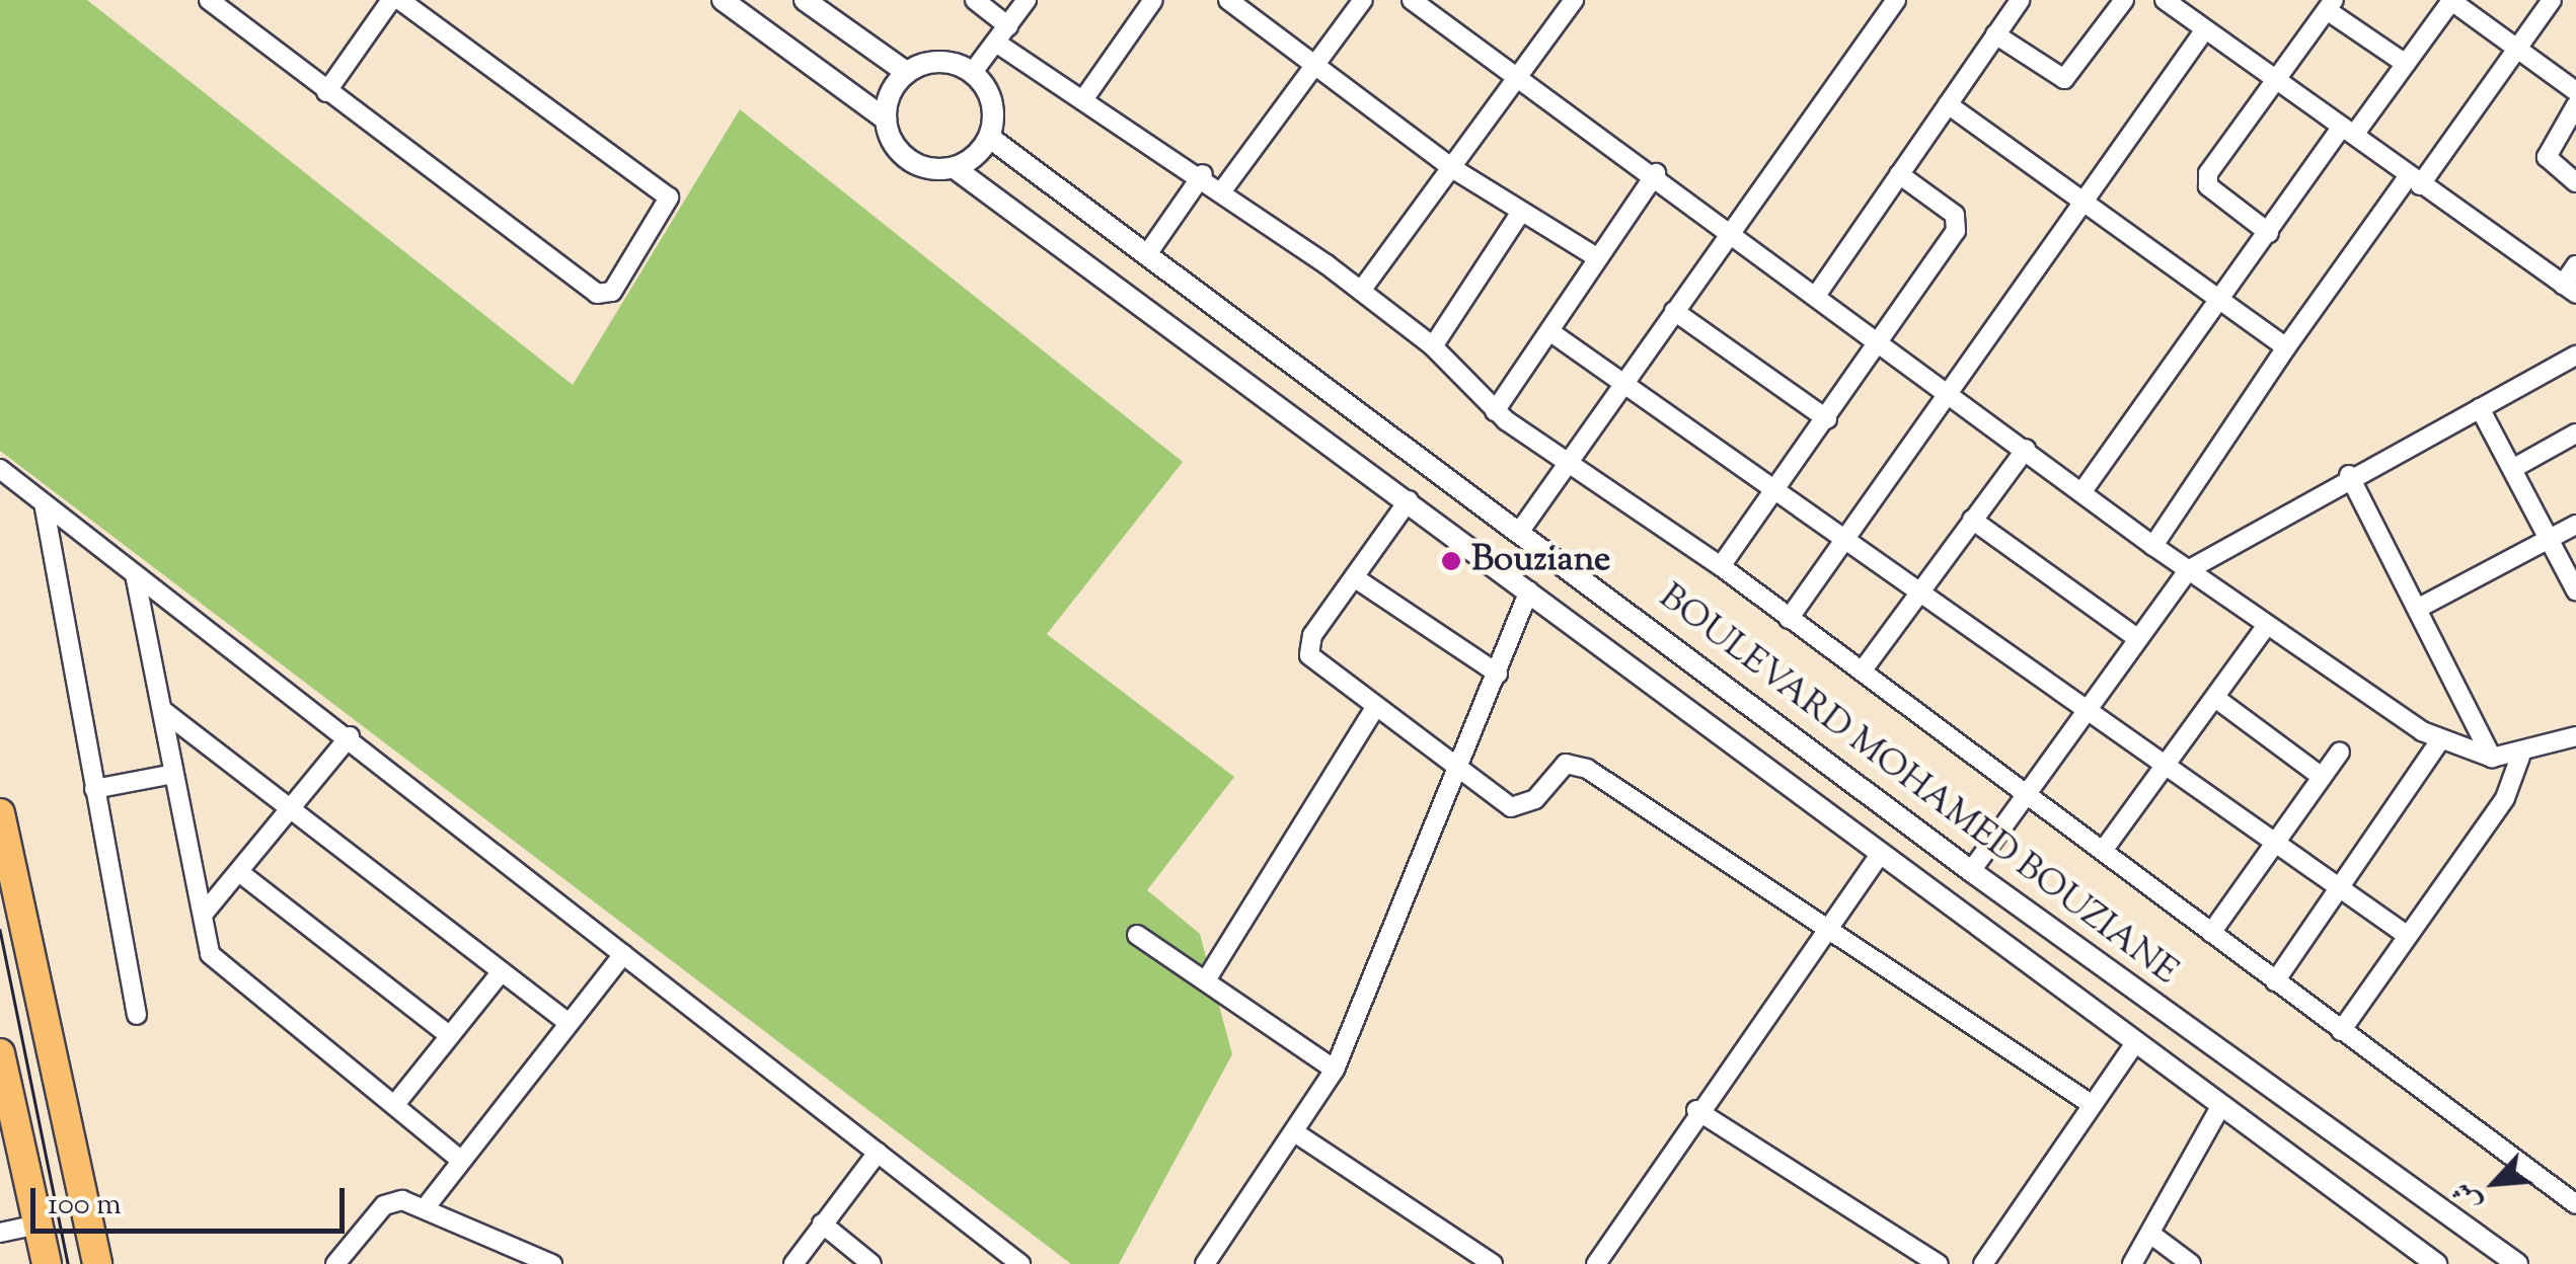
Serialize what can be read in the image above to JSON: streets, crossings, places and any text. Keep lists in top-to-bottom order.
{
  "streets": {
    "street": ["BOULEVARD MOHAMED BOUZIANE"]
  },
  "places": ["Bouziane"],
  "scale_bar": "100 m",
  "north": "bottom left"
}
